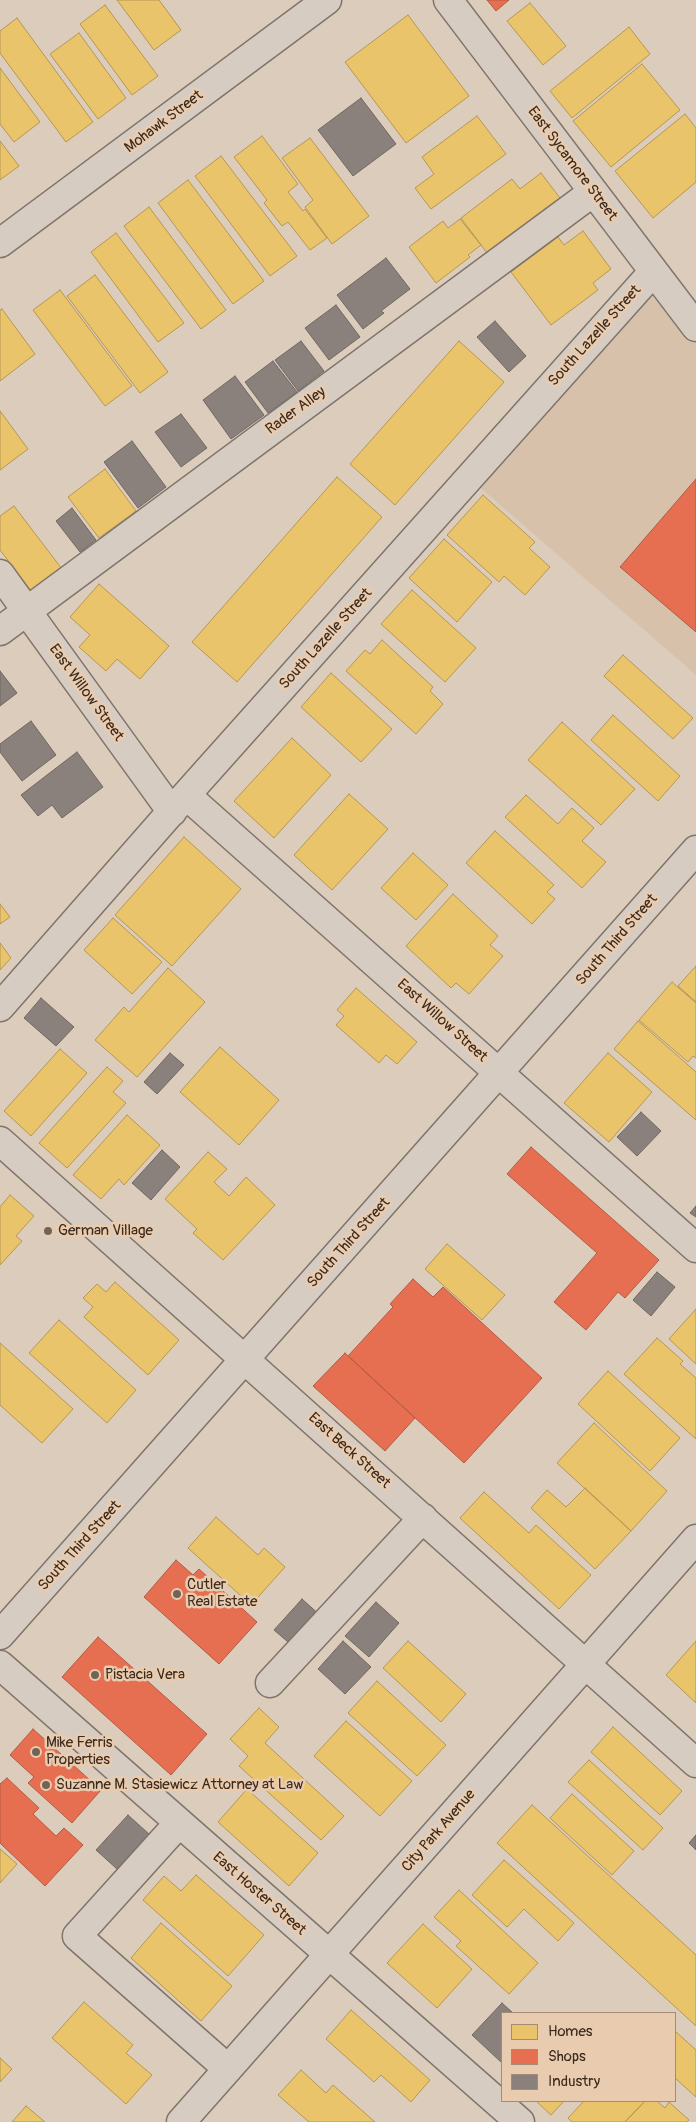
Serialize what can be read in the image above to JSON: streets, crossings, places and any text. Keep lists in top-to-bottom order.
{
  "streets": {
    "street": [
      "Mohawk Street",
      "East Sycamore Street",
      "South Lazelle Street",
      "Rader Alley",
      "East Willow Street",
      "South Third Street",
      "East Beck Street",
      "City Park Avenue",
      "East Hoster Street"
    ]
  },
  "crossings": [
    ["East Sycamore Street", "South Lazelle Street"],
    ["East Sycamore Street", "Rader Alley"],
    ["South Lazelle Street", "East Willow Street"],
    ["Rader Alley", "East Willow Street"],
    ["East Willow Street", "South Third Street"],
    ["South Third Street", "East Beck Street"],
    ["East Beck Street", "City Park Avenue"],
    ["City Park Avenue", "East Hoster Street"]
  ],
  "places": [
    "German Village",
    "Cutler Real Estate",
    "Pistacia Vera",
    "Mike Ferris Properties",
    "Suzanne M. Stasiewicz Attorney at Law"
  ],
  "legend": ["Homes", "Shops", "Industry"]
}
